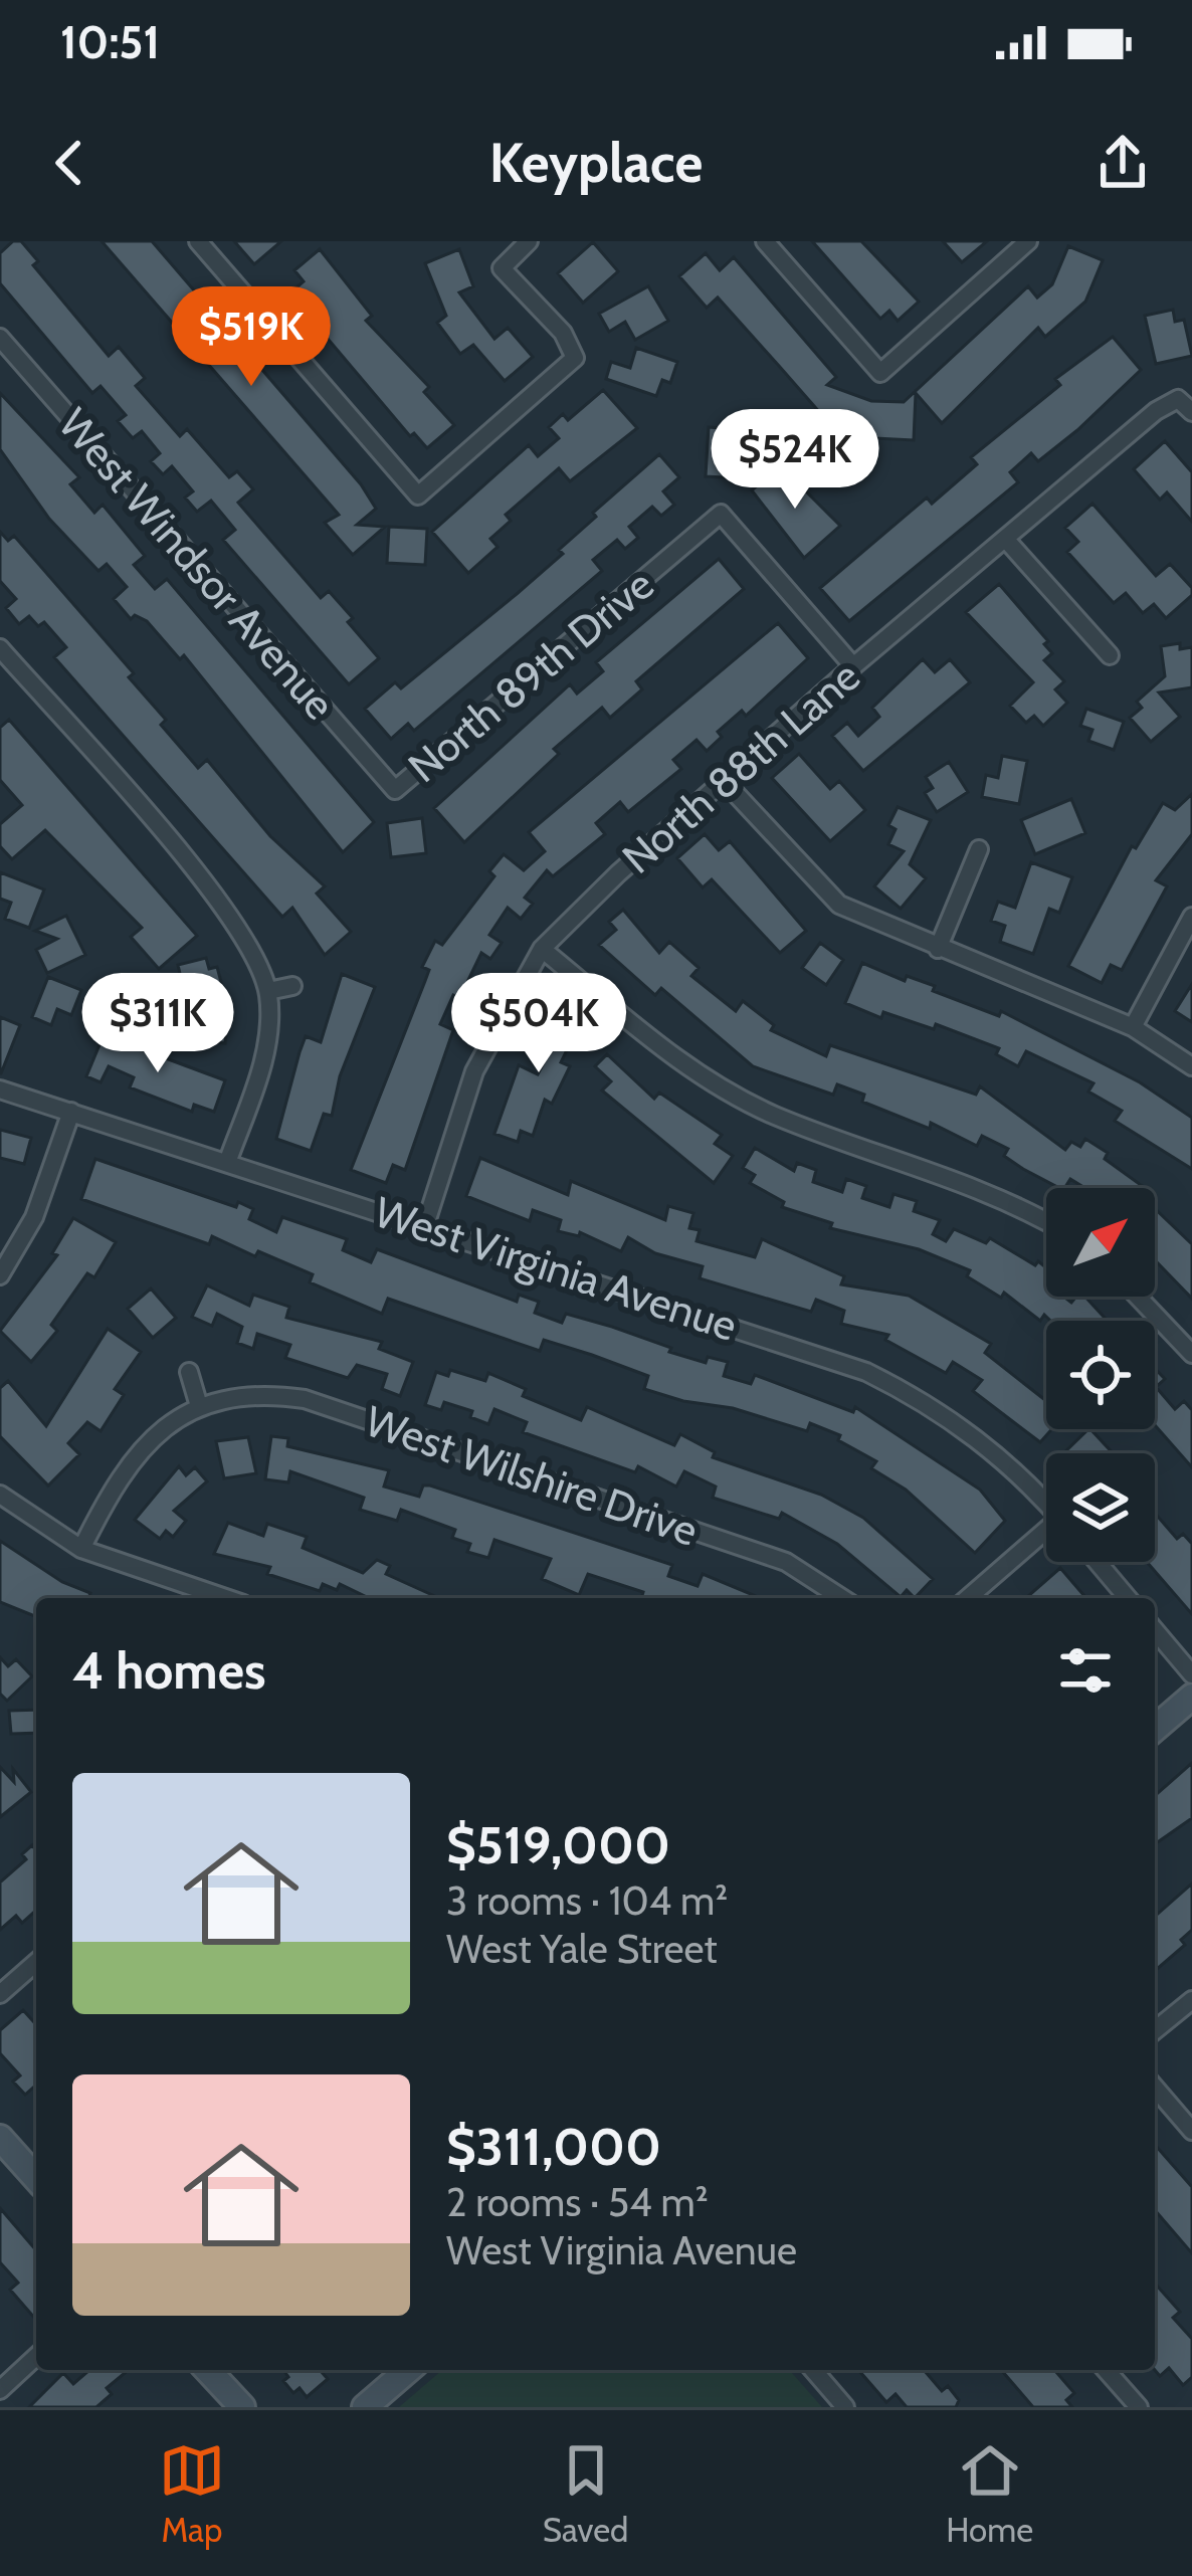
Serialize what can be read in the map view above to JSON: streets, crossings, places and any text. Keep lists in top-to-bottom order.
{
  "streets": {
    "street": [
      "West Windsor Avenue",
      "North 89th Drive",
      "North 88th Lane",
      "West Virginia Avenue",
      "West Wilshire Drive"
    ]
  },
  "crossings": [
    ["West Windsor Avenue", "North 89th Drive"],
    ["North 89th Drive", "North 88th Lane"],
    ["North 88th Lane", "West Virginia Avenue"]
  ],
  "north": "top right",
  "page": {
    "status": "10:51",
    "header": "Keyplace",
    "price": [
      "$519K",
      "$524K",
      "$311K",
      "$504K"
    ],
    "heading": "4 homes",
    "list": [
      {
        "name": "$519,000",
        "note": "3 rooms · 104 m² · West Yale Street"
      },
      {
        "name": "$311,000",
        "note": "2 rooms · 54 m² · West Virginia Avenue"
      }
    ],
    "tabs": ["Map", "Saved", "Home"]
  }
}
